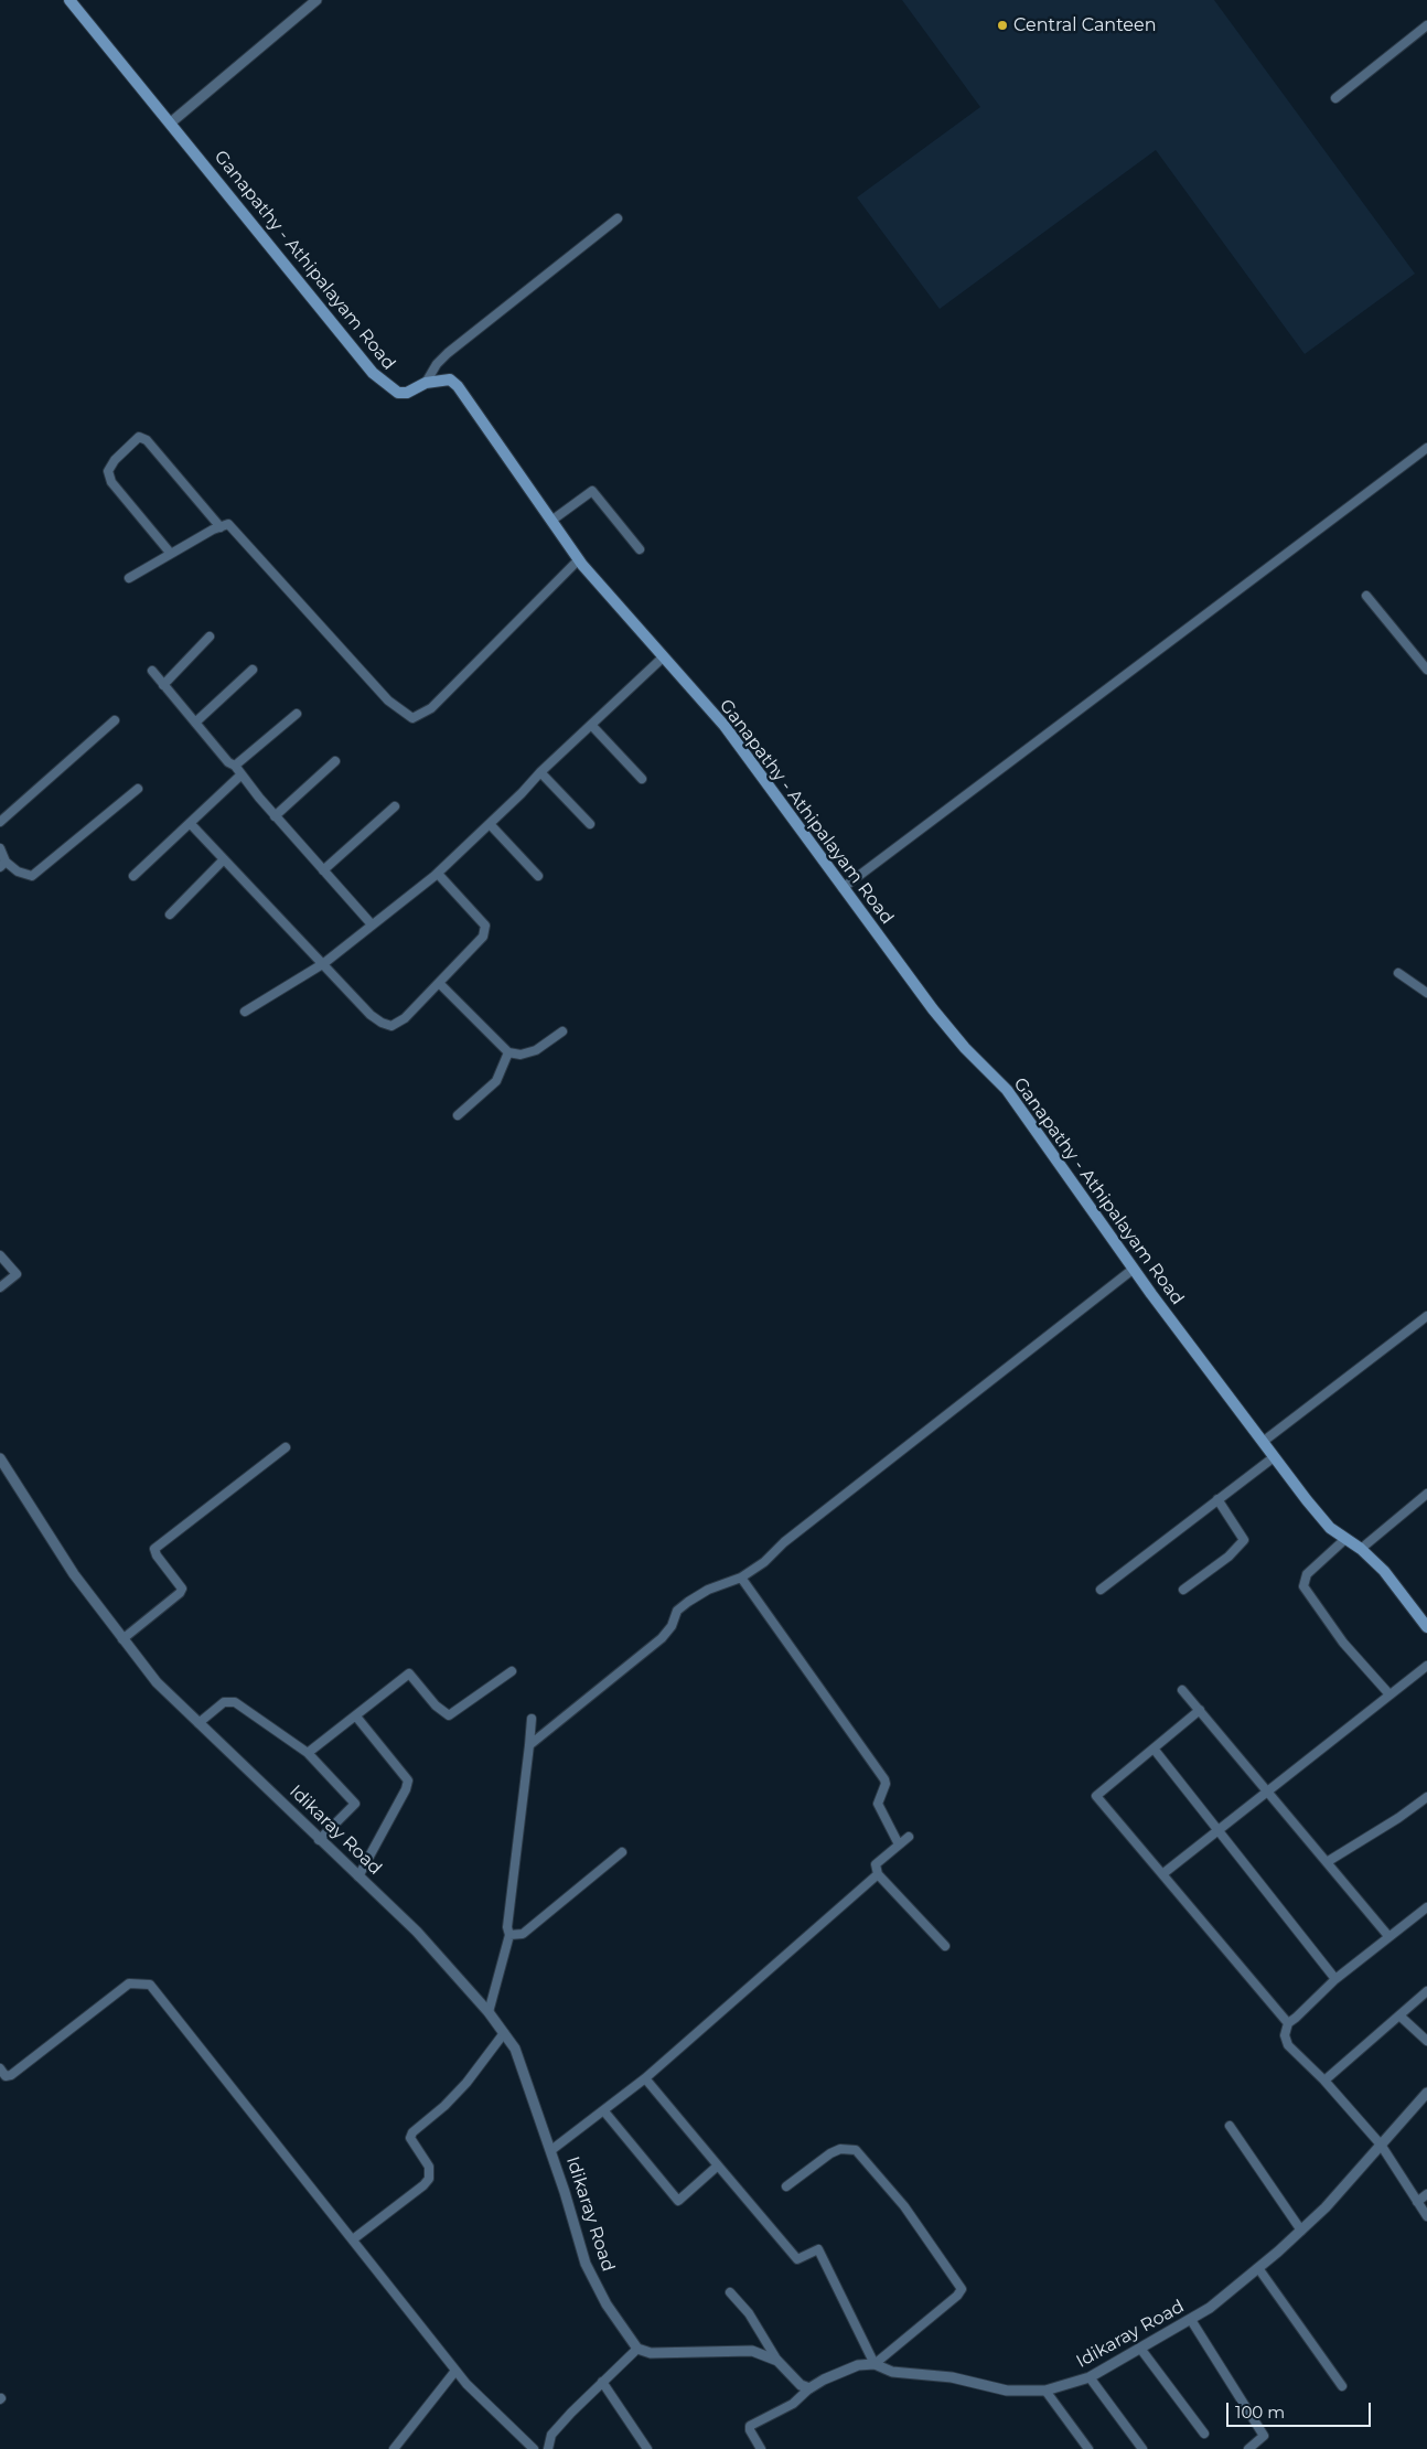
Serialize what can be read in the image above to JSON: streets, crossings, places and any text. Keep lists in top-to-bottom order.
{
  "streets": {
    "main road": ["Ganapathy - Athipalayam Road"],
    "street": ["Idikaray Road"]
  },
  "places": ["Central Canteen"],
  "scale_bar": "100 m"
}
